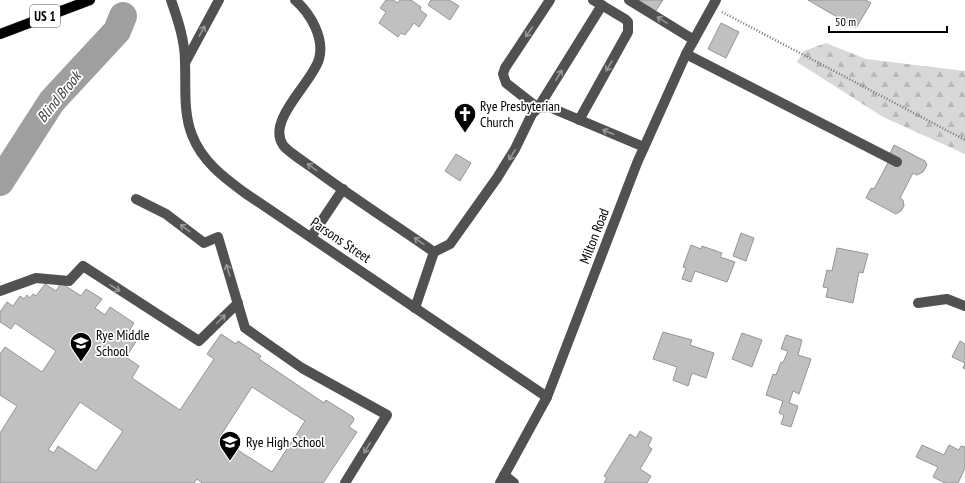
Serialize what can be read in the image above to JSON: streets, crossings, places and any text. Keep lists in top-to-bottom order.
{
  "streets": {
    "main road": ["US 1"],
    "street": ["Milton Road", "Parsons Street"]
  },
  "crossings": [
    ["Milton Road", "Parsons Street"]
  ],
  "water": ["Blind Brook"],
  "places": {
    "church": ["Rye Presbyterian Church"],
    "school or university": ["Rye Middle School", "Rye High School"]
  },
  "scale_bar": "50 m"
}
